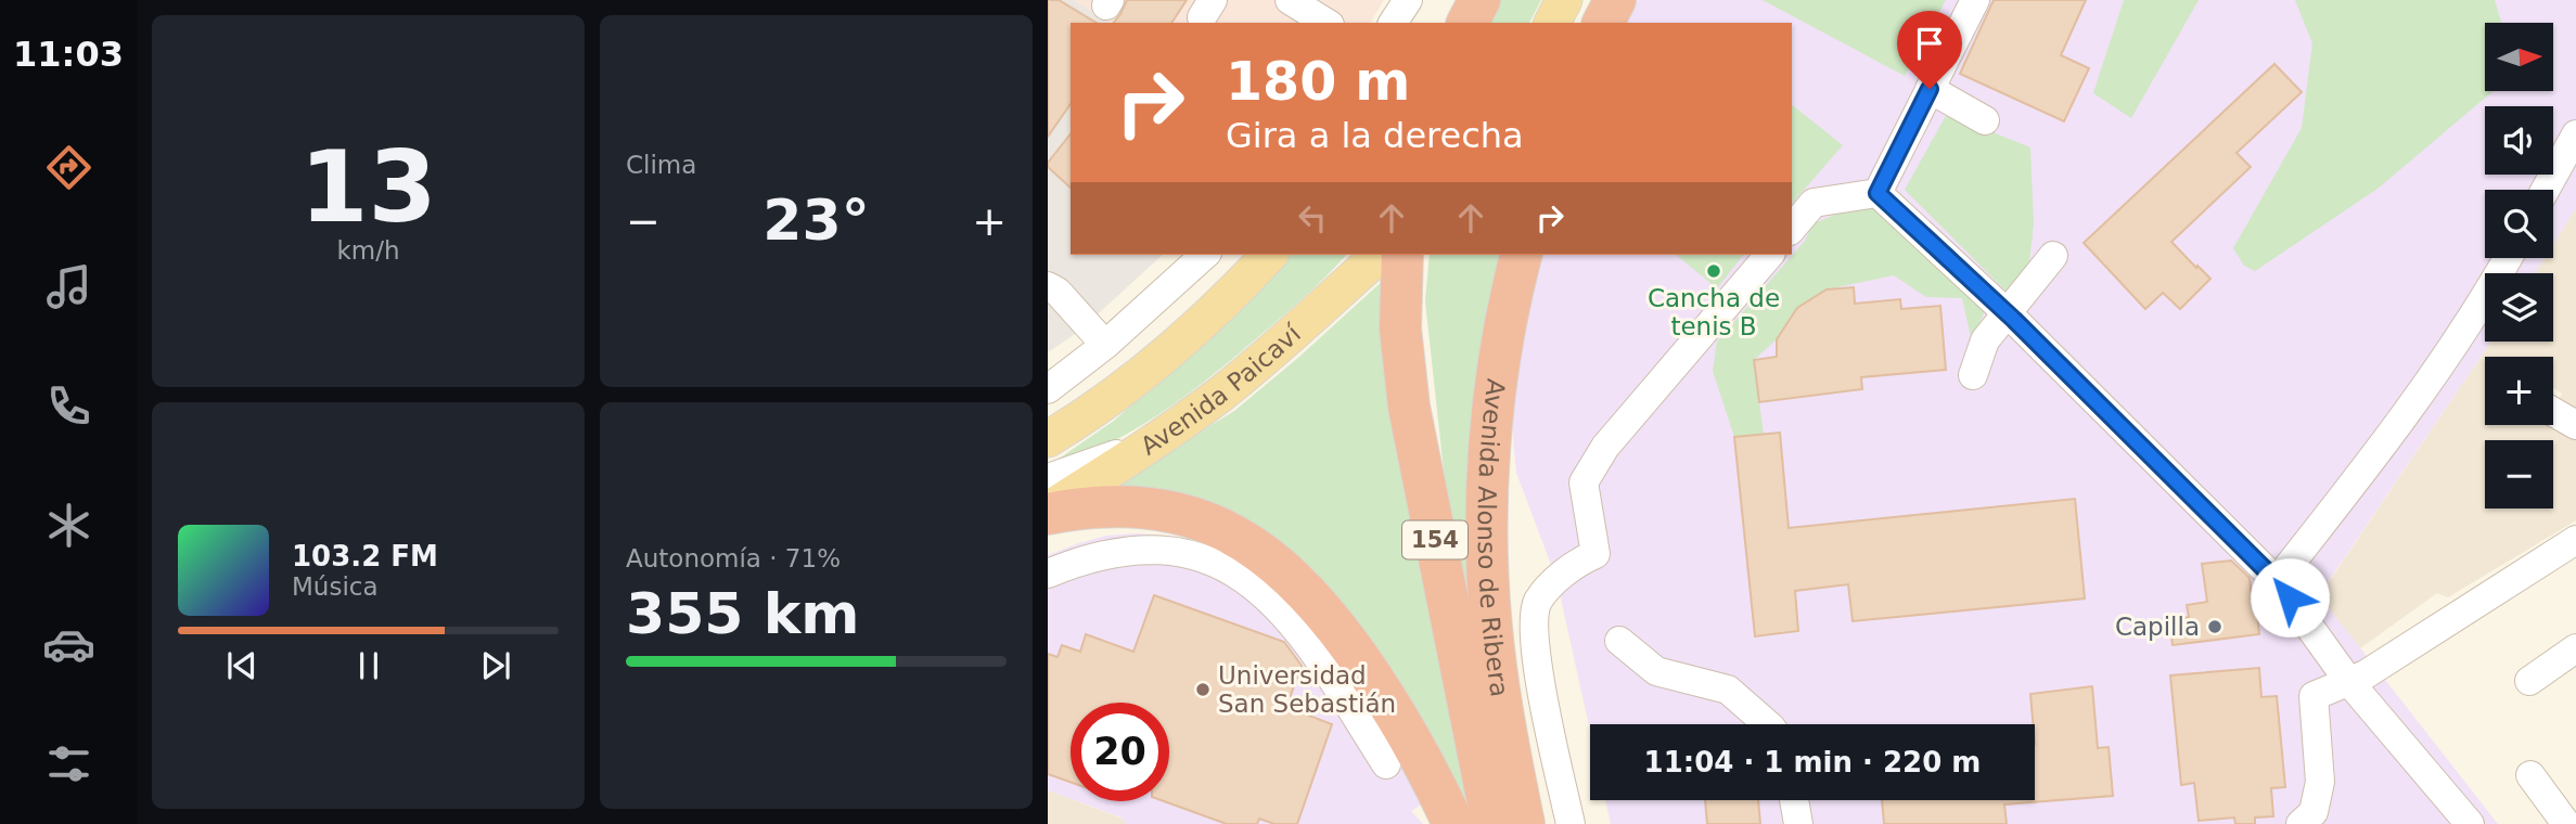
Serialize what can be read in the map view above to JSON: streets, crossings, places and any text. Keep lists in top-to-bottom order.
{
  "streets": {
    "highway": ["Avenida Alonso de Ribera", "154"],
    "main road": ["Avenida Paicaví"]
  },
  "places": ["Cancha de tenis B", "Capilla", "Universidad San Sebastián"],
  "north": "right",
  "page": {
    "tabs": "11:03",
    "tile": [
      ["13", "km/h"],
      "Clima",
      ["Autonomía · 71%", "355 km"]
    ],
    "map_buttons": ["+", "−"],
    "turn": ["180 m", "Gira a la derecha"],
    "heat": ["−", "23°", "+"],
    "song": ["103.2 FM", "Música"],
    "limit": "20",
    "trip": "11:04 · 1 min · 220 m"
  }
}
